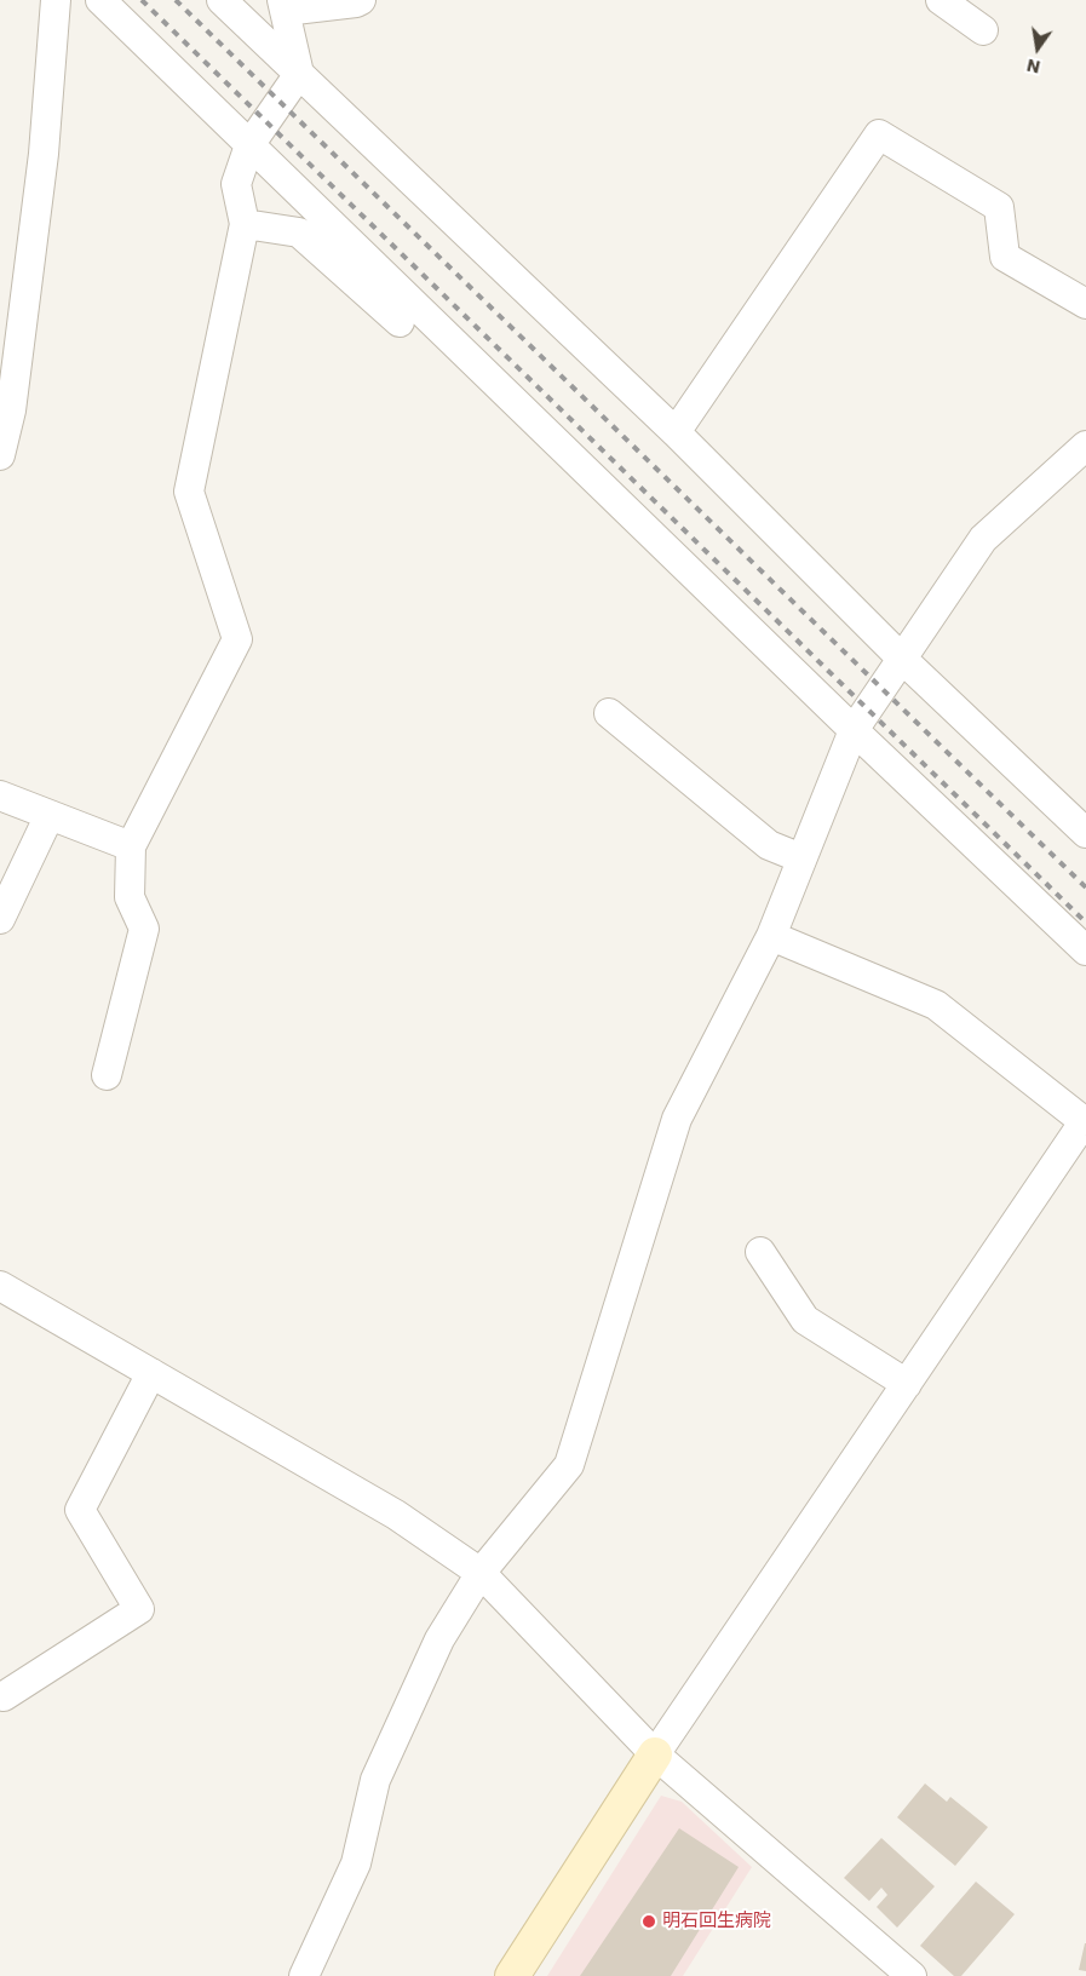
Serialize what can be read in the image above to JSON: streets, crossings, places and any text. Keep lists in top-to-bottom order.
{
  "places": ["明石回生病院"],
  "north": "bottom"
}
